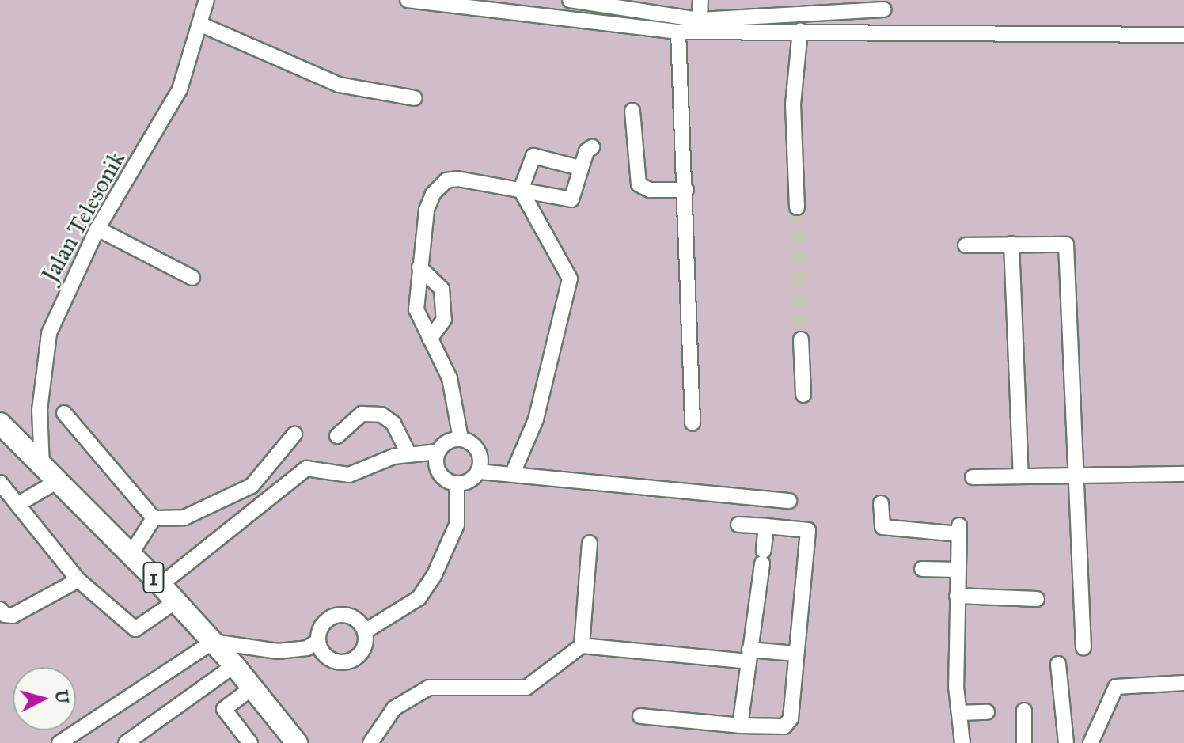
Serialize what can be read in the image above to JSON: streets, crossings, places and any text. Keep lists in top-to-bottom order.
{
  "streets": {
    "highway": ["1"],
    "street": ["Jalan Telesonik"]
  },
  "crossings": [
    ["Jalan Telesonik", "1"]
  ],
  "north": "right"
}
